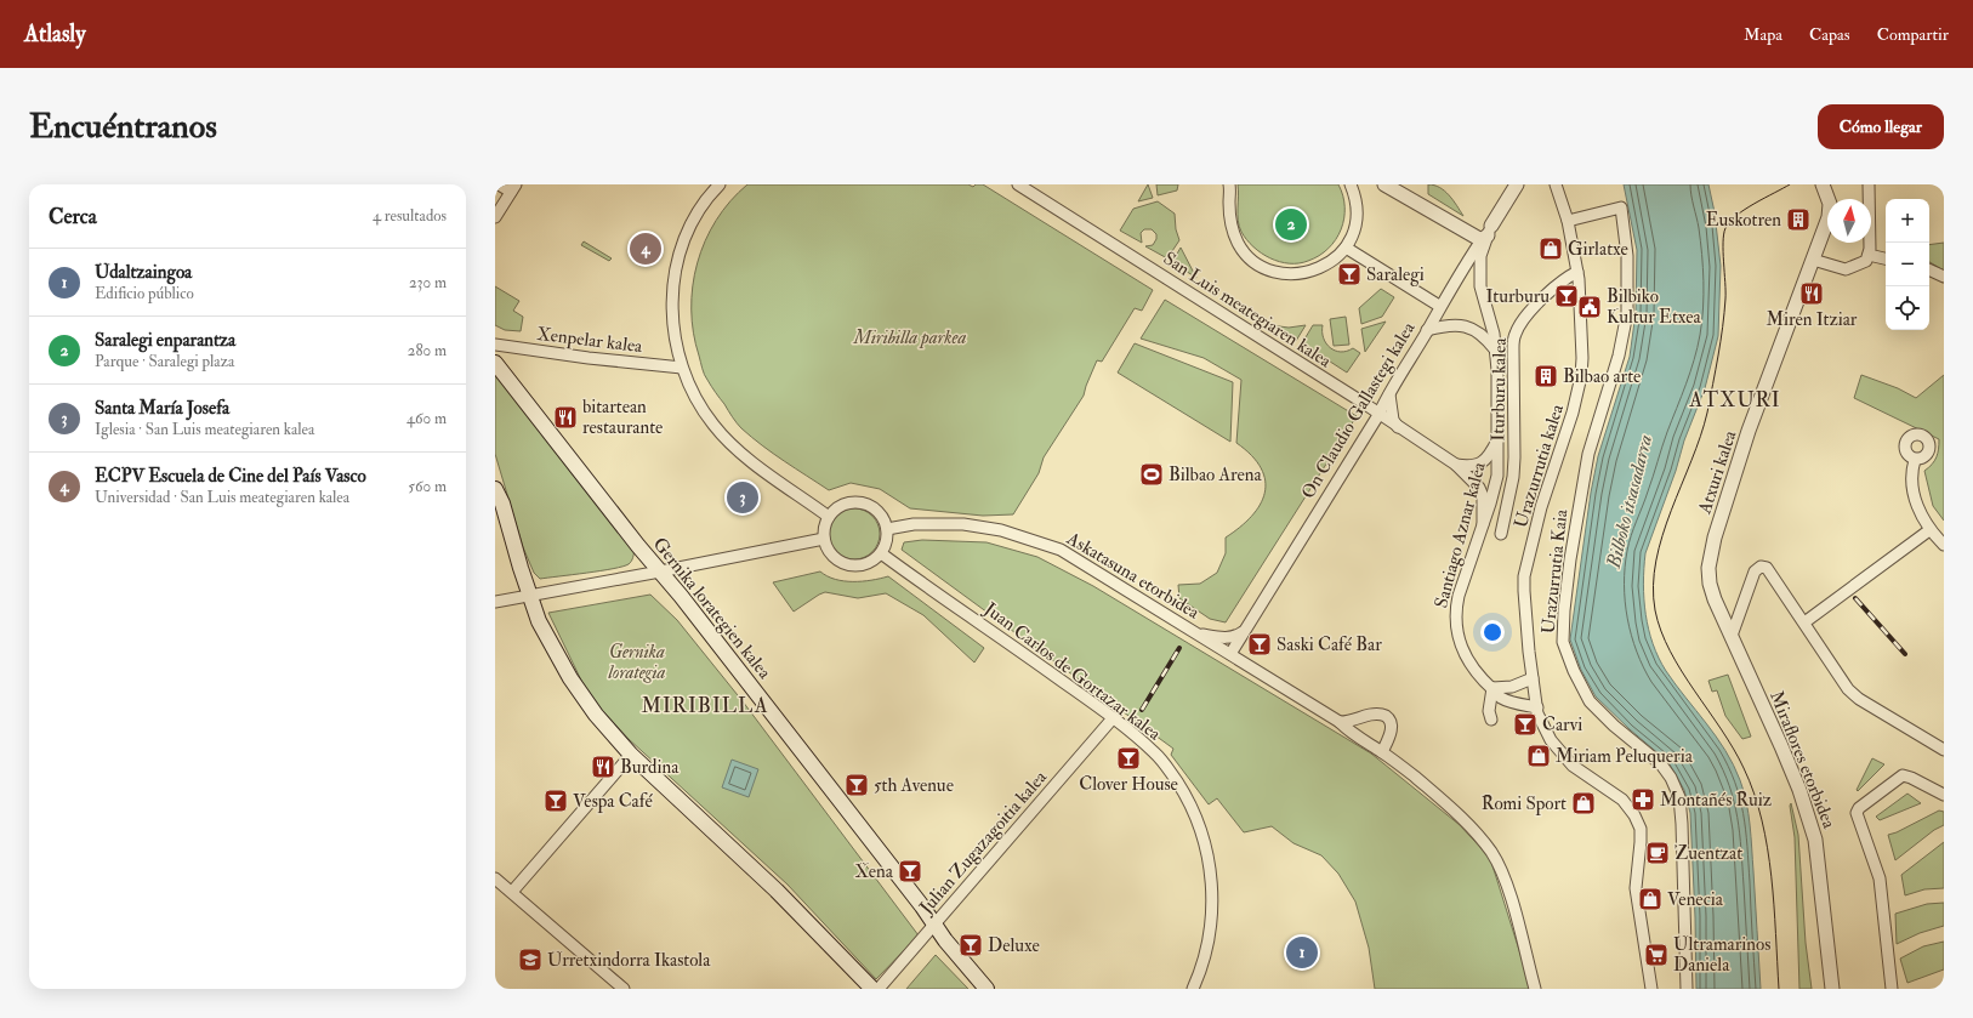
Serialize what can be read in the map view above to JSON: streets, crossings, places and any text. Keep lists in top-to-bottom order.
{
  "streets": {
    "main road": ["Gernika lorategien kalea"],
    "street": [
      "San Luis meategiaren kalea",
      "Xenpelar kalea",
      "Iturburu kalea",
      "On Claudio Gallastegi kalea",
      "Urazurrutia kalea",
      "Atxuri kalea",
      "Santiago Aznar kalea",
      "Urazurrutia Kaia",
      "Askatasuna etorbidea",
      "Juan Carlos de Gortazar kalea",
      "Miraflores etorbidea",
      "Julian Zugazagoitia kalea"
    ]
  },
  "crossings": [
    ["San Luis meategiaren kalea", "On Claudio Gallastegi kalea"],
    ["San Luis meategiaren kalea", "Santiago Aznar kalea"],
    ["Iturburu kalea", "Urazurrutia kalea"],
    ["On Claudio Gallastegi kalea", "Santiago Aznar kalea"],
    ["On Claudio Gallastegi kalea", "Askatasuna etorbidea"],
    ["Urazurrutia kalea", "Santiago Aznar kalea"],
    ["Urazurrutia kalea", "Urazurrutia Kaia"],
    ["Atxuri kalea", "Miraflores etorbidea"],
    ["Askatasuna etorbidea", "Juan Carlos de Gortazar kalea"],
    ["Gernika lorategien kalea", "Julian Zugazagoitia kalea"],
    ["Juan Carlos de Gortazar kalea", "Julian Zugazagoitia kalea"]
  ],
  "districts": ["ATXURI", "MIRIBILLA"],
  "water": ["Bilboko itsasadarra"],
  "parks": ["Miribilla parkea", "Gernika lorategia"],
  "places": {
    "building": ["Euskotren", "Bilbao arte"],
    "shop": [
      "Girlatxe",
      "Miriam Peluqueria",
      "Romi Sport",
      "Venecia"
    ],
    "bar": [
      "Saralegi",
      "Iturburu",
      "Saski Café Bar",
      "Carvi",
      "Clover House",
      "5th Avenue",
      "Vespa Café",
      "Xena",
      "Deluxe"
    ],
    "restaurant": ["Miren Itziar", "bitartean restaurante", "Burdina"],
    "public building": ["Bilbiko Kultur Etxea"],
    "sports": ["Bilbao Arena"],
    "pharmacy": ["Montañés Ruiz"],
    "cafe": ["Zuentzat"],
    "supermarket": ["Ultramarinos Daniela"],
    "school or university": ["Urretxindorra Ikastola"]
  },
  "north": "top",
  "page": {
    "header": "Atlasly",
    "nav": ["Mapa", "Capas", "Compartir"],
    "buttons": "Cómo llegar",
    "title": "Encuéntranos",
    "heading": ["Cerca", "4 resultados"],
    "map_buttons": ["+", "−"],
    "pins": [
      "2",
      "4",
      "3",
      "1"
    ],
    "list": [
      {
        "mark": "1",
        "name": "Udaltzaingoa",
        "note": "Edificio público",
        "value": "230 m"
      },
      {
        "mark": "2",
        "name": "Saralegi enparantza",
        "note": "Parque · Saralegi plaza",
        "value": "280 m"
      },
      {
        "mark": "3",
        "name": "Santa María Josefa",
        "note": "Iglesia · San Luis meategiaren kalea",
        "value": "460 m"
      },
      {
        "mark": "4",
        "name": "ECPV Escuela de Cine del País Vasco",
        "note": "Universidad · San Luis meategiaren kalea",
        "value": "560 m"
      }
    ]
  }
}
